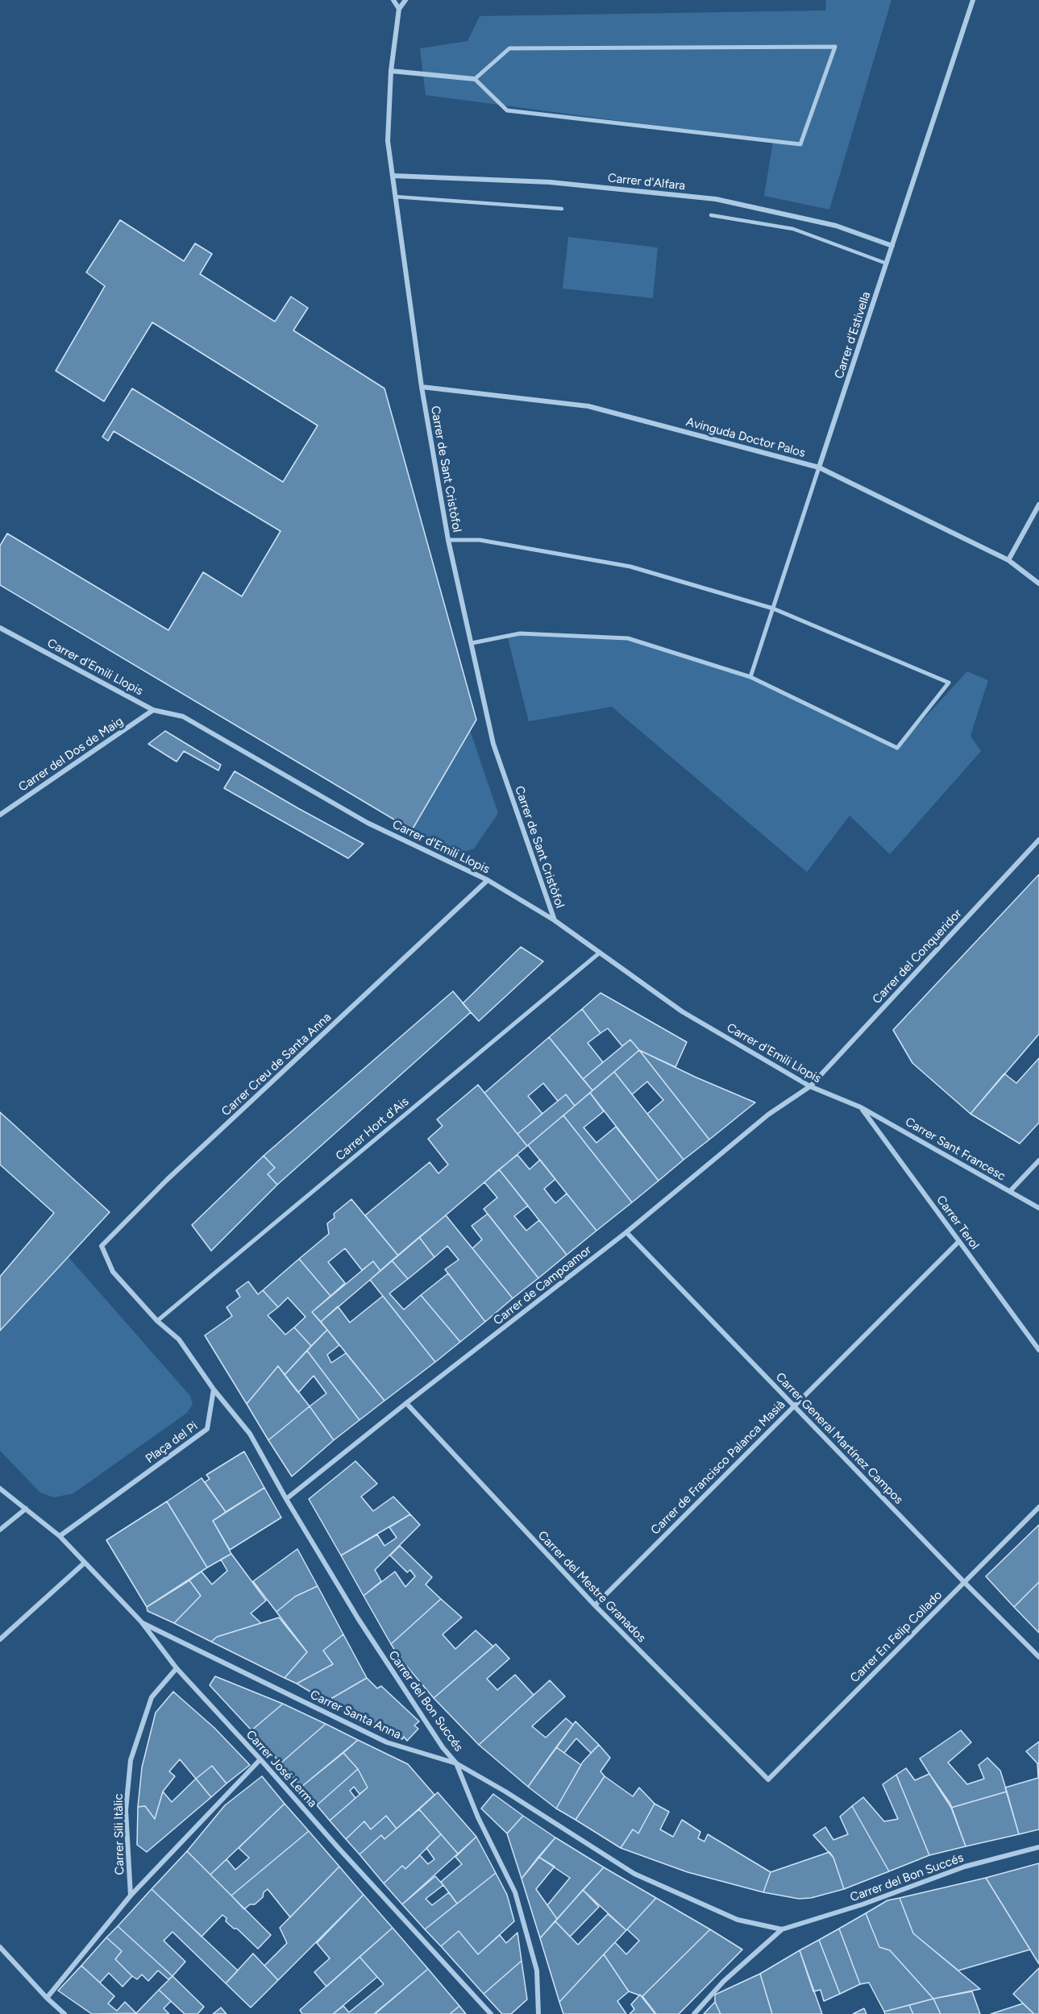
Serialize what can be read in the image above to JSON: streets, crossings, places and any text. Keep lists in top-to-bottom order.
{
  "streets": {
    "street": [
      "Carrer d'Alfara",
      "Carrer d'Estivella",
      "Avinguda Doctor Palos",
      "Carrer de Sant Cristòfol",
      "Carrer d'Emili Llopis",
      "Carrer del Dos de Maig",
      "Carrer del Conqueridor",
      "Carrer Creu de Santa Anna",
      "Carrer Hort d'Ais",
      "Carrer Sant Francesc",
      "Carrer Terol",
      "Carrer de Campoamor",
      "Carrer General Martínez Campos",
      "Plaça del Pi",
      "Carrer de Francisco Palanca Masià",
      "Carrer del Mestre Granados",
      "Carrer En Felip Collado",
      "Carrer del Bon Succés",
      "Carrer Santa Anna",
      "Carrer José Lerma",
      "Carrer Sili Itàlic"
    ]
  },
  "crossings": [
    ["Carrer d'Alfara", "Carrer d'Estivella"],
    ["Carrer d'Alfara", "Carrer de Sant Cristòfol"],
    ["Carrer d'Estivella", "Avinguda Doctor Palos"],
    ["Avinguda Doctor Palos", "Carrer de Sant Cristòfol"],
    ["Carrer de Sant Cristòfol", "Carrer d'Emili Llopis"],
    ["Carrer d'Emili Llopis", "Carrer del Dos de Maig"],
    ["Carrer d'Emili Llopis", "Carrer del Conqueridor"],
    ["Carrer d'Emili Llopis", "Carrer Creu de Santa Anna"],
    ["Carrer d'Emili Llopis", "Carrer Hort d'Ais"],
    ["Carrer d'Emili Llopis", "Carrer Sant Francesc"],
    ["Carrer d'Emili Llopis", "Carrer Terol"],
    ["Carrer d'Emili Llopis", "Carrer de Campoamor"],
    ["Carrer del Conqueridor", "Carrer de Campoamor"],
    ["Carrer Creu de Santa Anna", "Carrer Hort d'Ais"],
    ["Carrer Sant Francesc", "Carrer Terol"],
    ["Carrer Terol", "Carrer de Francisco Palanca Masià"],
    ["Carrer de Campoamor", "Carrer General Martínez Campos"],
    ["Carrer de Campoamor", "Carrer del Mestre Granados"],
    ["Carrer de Campoamor", "Carrer del Bon Succés"],
    ["Carrer General Martínez Campos", "Carrer de Francisco Palanca Masià"],
    ["Carrer General Martínez Campos", "Carrer En Felip Collado"],
    ["Plaça del Pi", "Carrer del Bon Succés"],
    ["Plaça del Pi", "Carrer José Lerma"],
    ["Carrer de Francisco Palanca Masià", "Carrer del Mestre Granados"],
    ["Carrer del Mestre Granados", "Carrer En Felip Collado"],
    ["Carrer del Bon Succés", "Carrer Santa Anna"],
    ["Carrer Santa Anna", "Carrer José Lerma"],
    ["Carrer José Lerma", "Carrer Sili Itàlic"]
  ]
}
